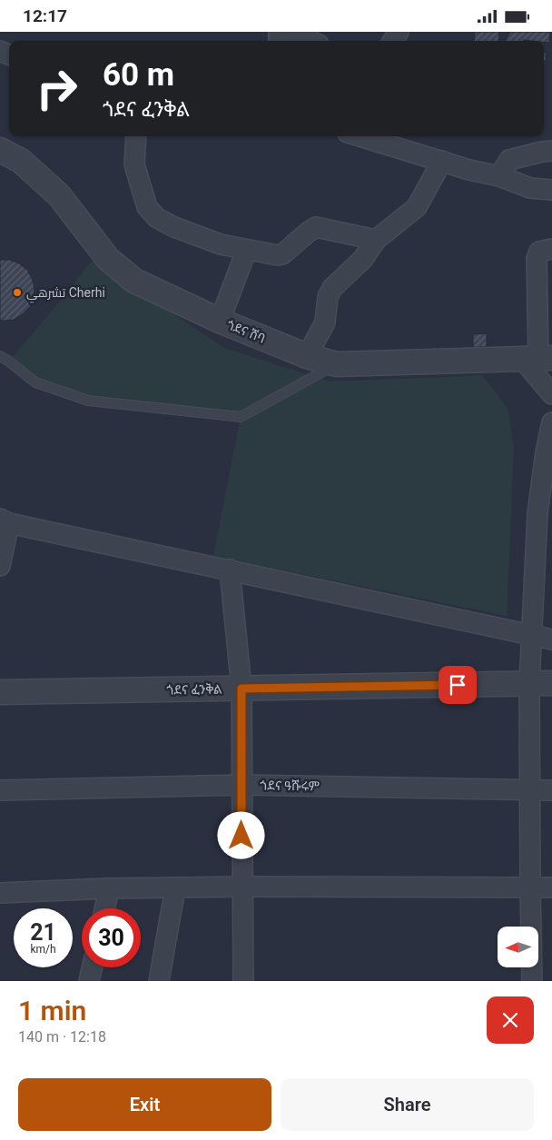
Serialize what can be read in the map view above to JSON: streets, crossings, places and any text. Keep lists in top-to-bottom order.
{
  "streets": {
    "street": ["ጎደና ሸባ", "ጎደና ፈንቅል", "ጎደና ዓሹሩም"]
  },
  "places": ["تشرهي Cherhi"],
  "north": "left",
  "page": {
    "status": "12:17",
    "turn": ["60 m", "ጎደና ፈንቅል"],
    "speed": "21 km/h",
    "limit": "30",
    "heading": ["1 min", "140 m · 12:18"],
    "buttons": ["Exit", "Share"]
  }
}
